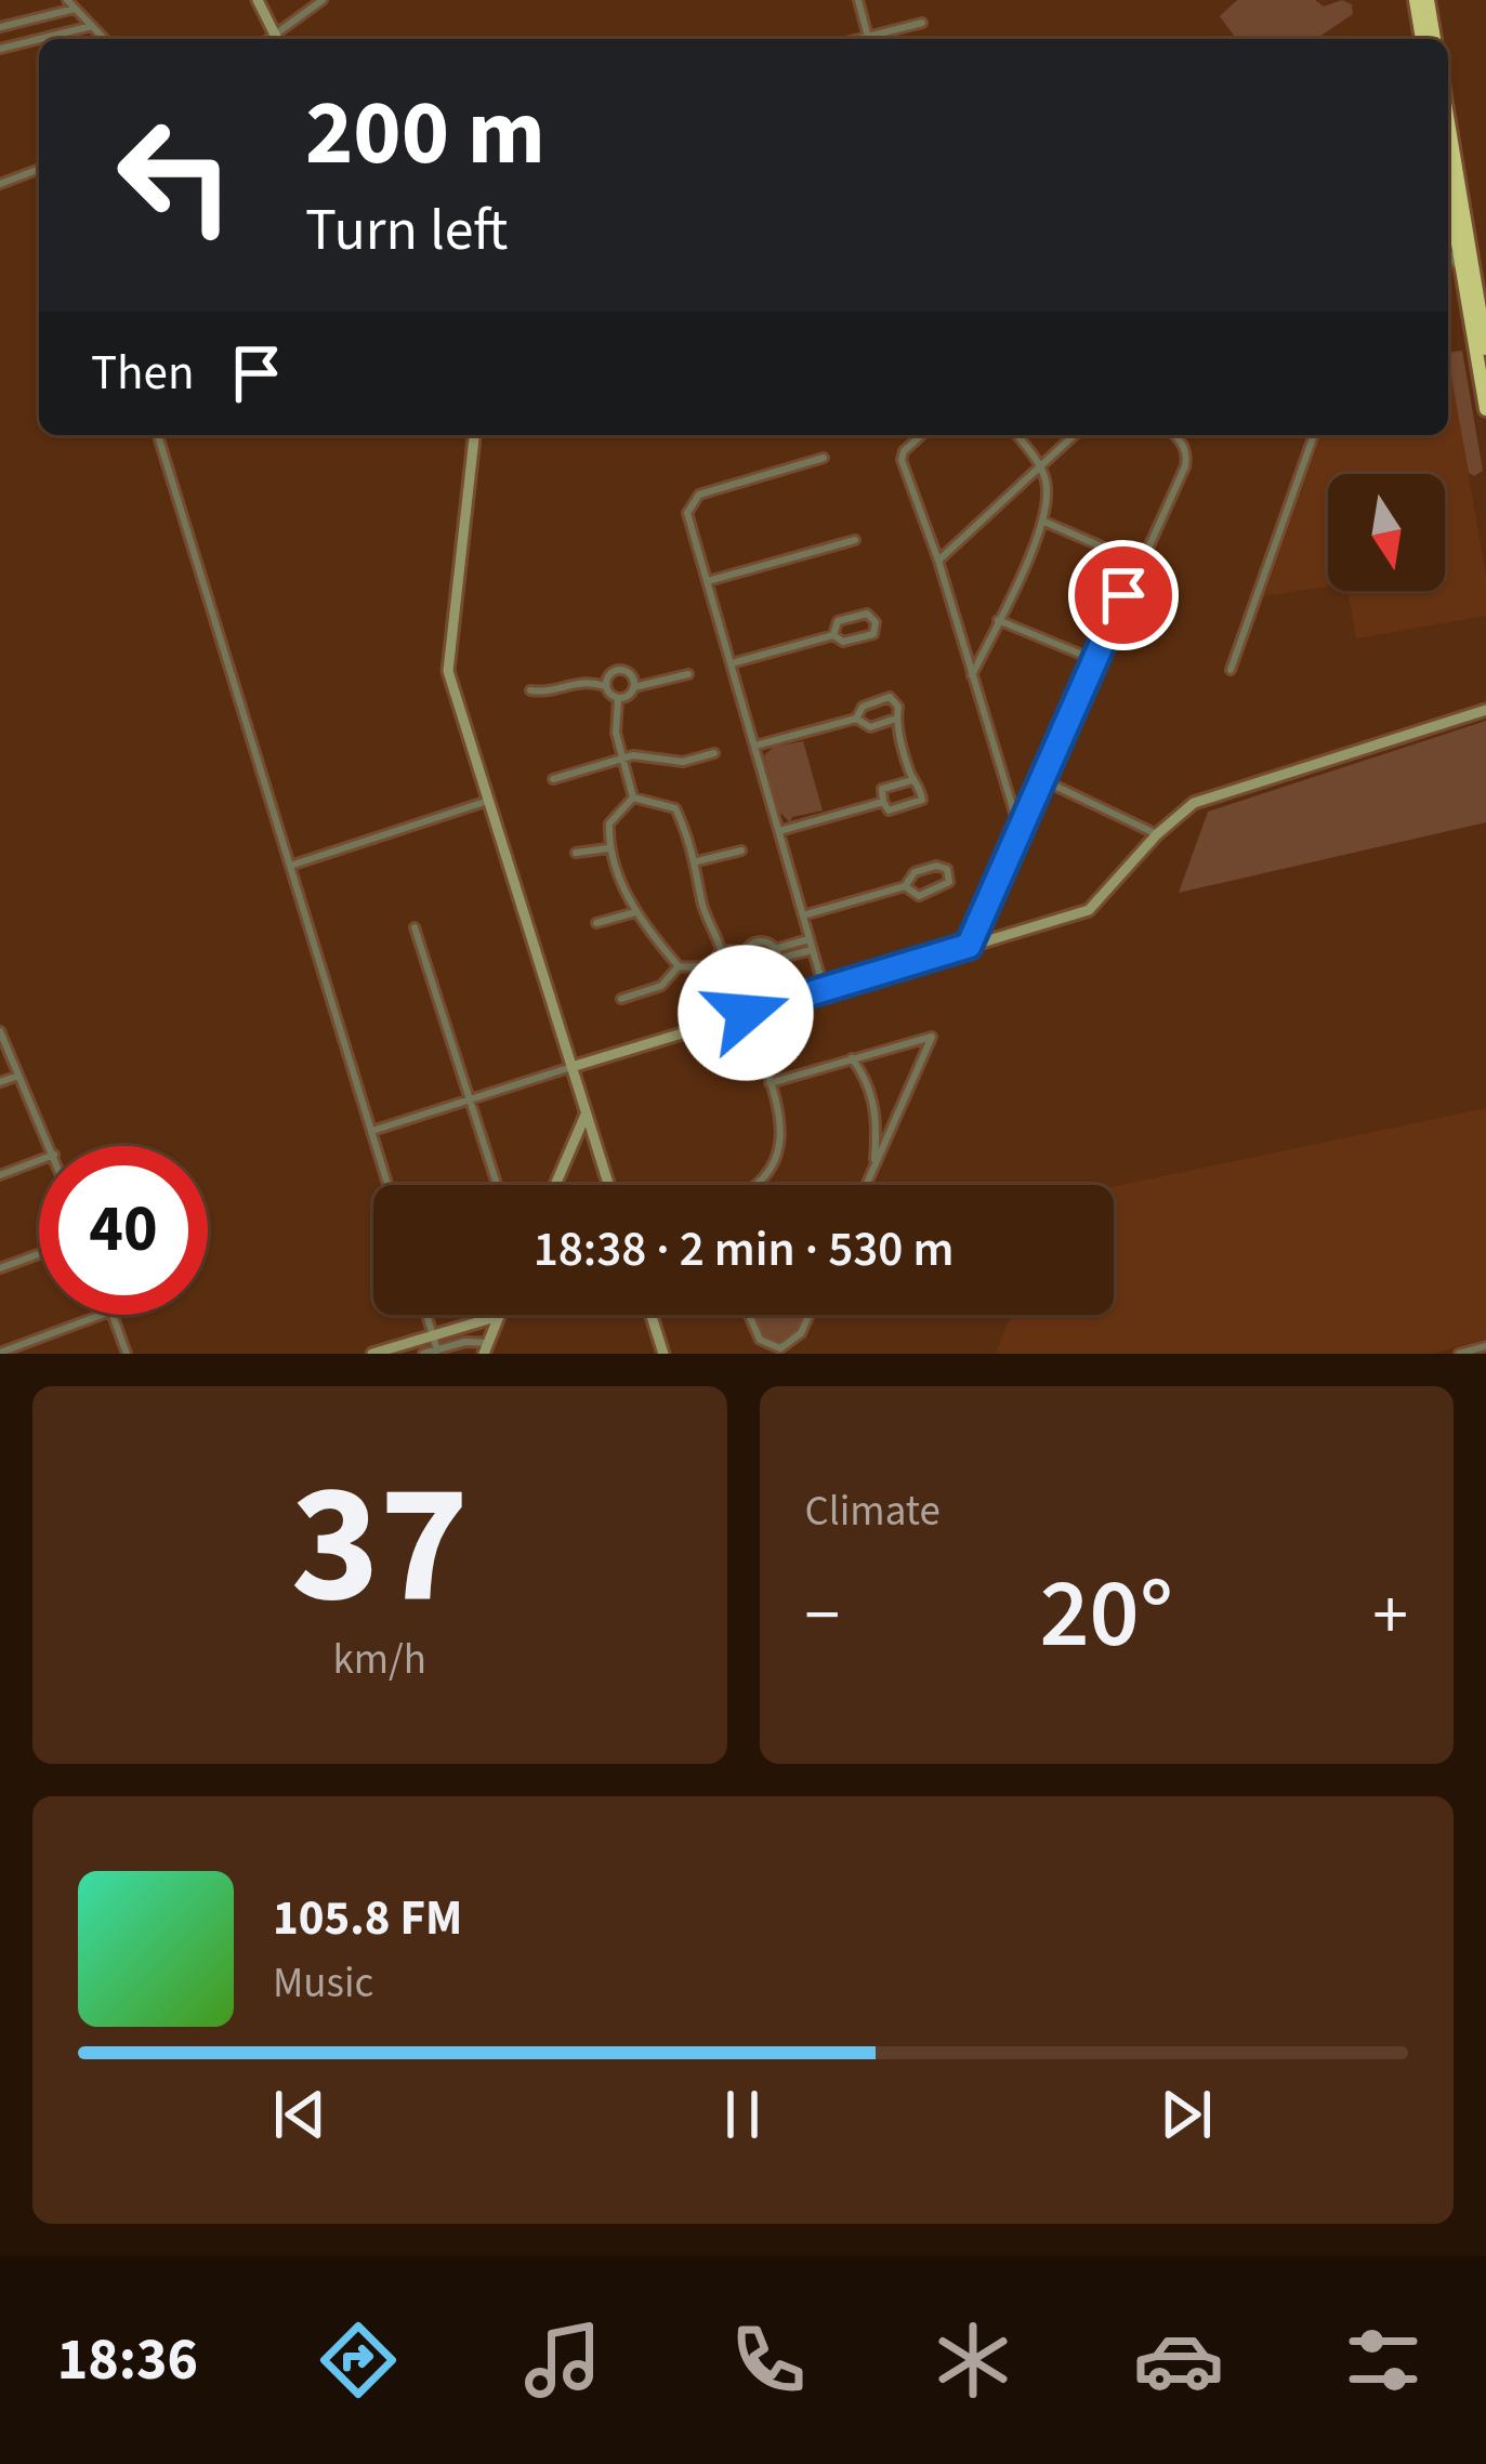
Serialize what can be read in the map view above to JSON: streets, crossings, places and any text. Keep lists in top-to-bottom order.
{
  "north": "bottom",
  "page": {
    "turn": ["200 m", "Turn left"],
    "then": "Then",
    "limit": "40",
    "trip": "18:38 · 2 min · 530 m",
    "tile": [
      ["37", "km/h"],
      "Climate"
    ],
    "heat": ["−", "20°", "+"],
    "song": ["105.8 FM", "Music"],
    "tabs": "18:36"
  }
}
